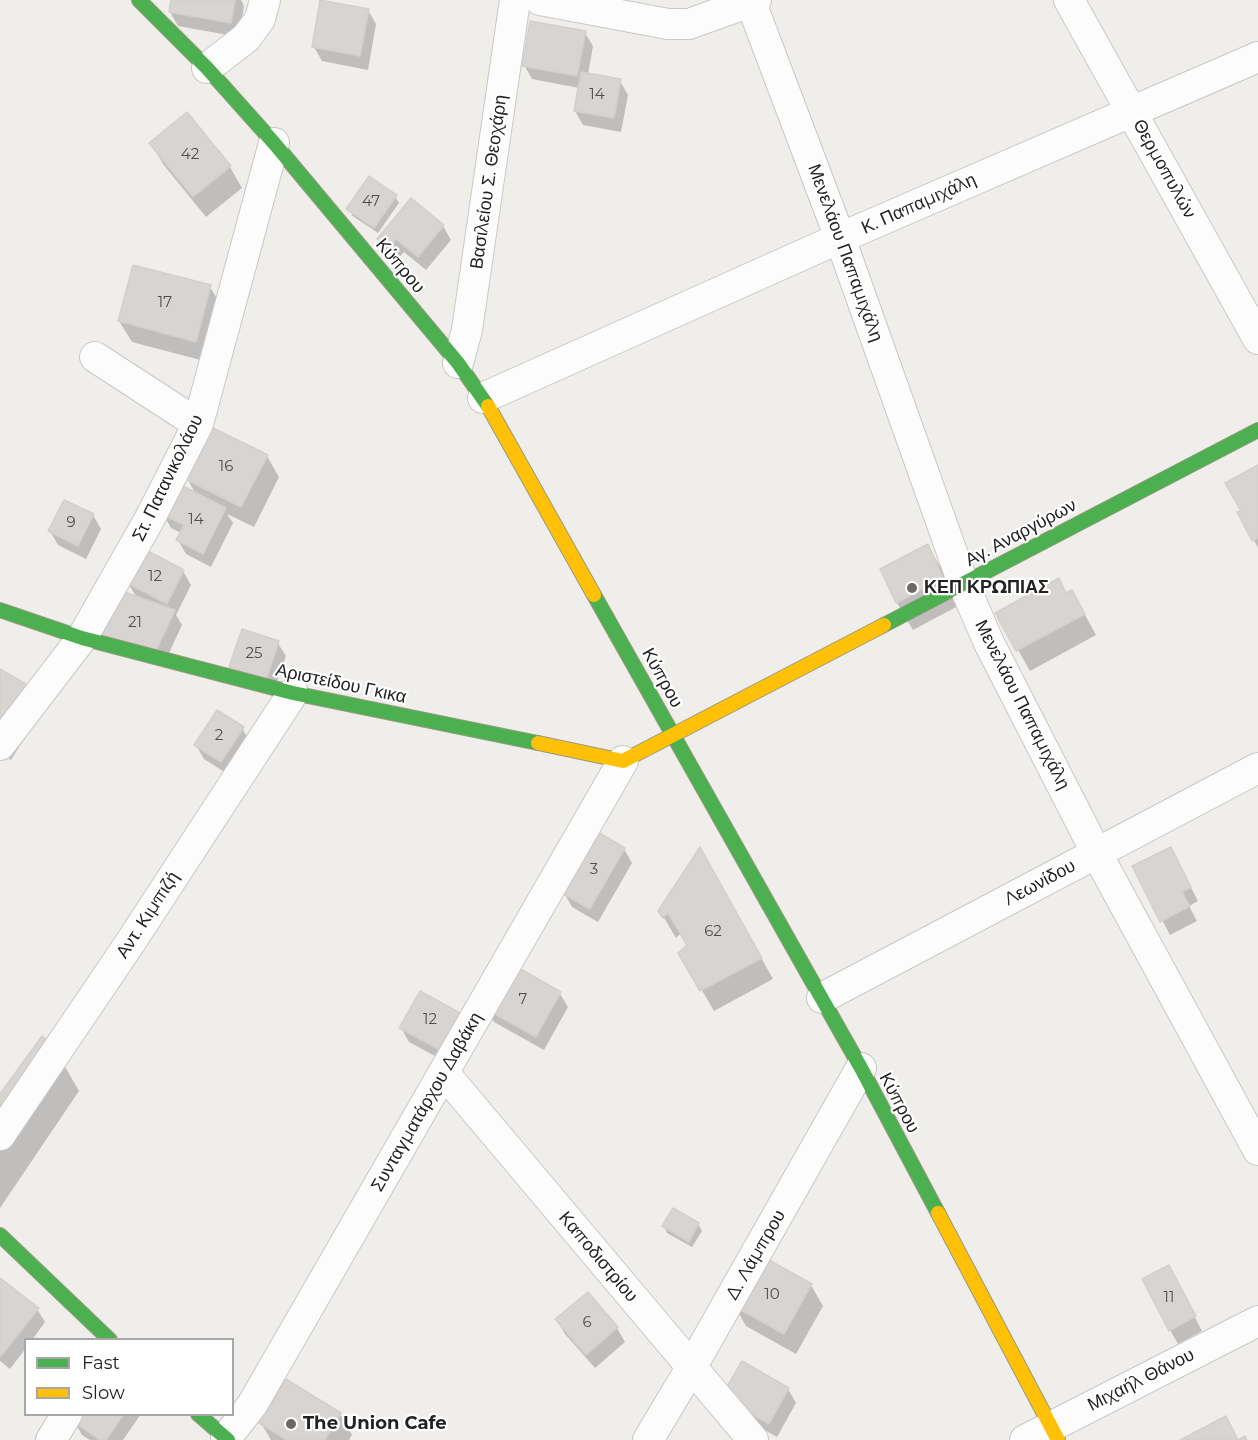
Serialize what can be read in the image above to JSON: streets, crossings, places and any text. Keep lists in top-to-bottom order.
{
  "streets": {
    "street": [
      "Θερμοπυλών",
      "Βασιλείου Σ. Θεοχάρη",
      "Κ. Παπαμιχάλη",
      "Μενελάου Παπαμιχάλη",
      "Κύπρου",
      "Στ. Πατανικολάου",
      "Αγ. Αναργύρων",
      "Αριστείδου Γκικα",
      "Λεωνίδου",
      "Αντ. Κιμπιζή",
      "Συνταγματάρχου Δαβάκη",
      "Δ. Λάμπρου",
      "Καποδιστρίου",
      "Μιχαήλ Θάνου"
    ]
  },
  "crossings": [
    ["Θερμοπυλών", "Κ. Παπαμιχάλη"],
    ["Βασιλείου Σ. Θεοχάρη", "Κύπρου"],
    ["Κ. Παπαμιχάλη", "Μενελάου Παπαμιχάλη"],
    ["Κ. Παπαμιχάλη", "Κύπρου"],
    ["Μενελάου Παπαμιχάλη", "Αγ. Αναργύρων"],
    ["Μενελάου Παπαμιχάλη", "Λεωνίδου"],
    ["Κύπρου", "Στ. Πατανικολάου"],
    ["Κύπρου", "Αγ. Αναργύρων"],
    ["Κύπρου", "Λεωνίδου"],
    ["Κύπρου", "Δ. Λάμπρου"],
    ["Κύπρου", "Μιχαήλ Θάνου"],
    ["Στ. Πατανικολάου", "Αριστείδου Γκικα"],
    ["Αριστείδου Γκικα", "Αντ. Κιμπιζή"],
    ["Αριστείδου Γκικα", "Συνταγματάρχου Δαβάκη"],
    ["Συνταγματάρχου Δαβάκη", "Καποδιστρίου"],
    ["Δ. Λάμπρου", "Καποδιστρίου"]
  ],
  "places": ["ΚΕΠ ΚΡΩΠΙΑΣ", "The Union Cafe"],
  "house_numbers": [
    "14",
    "42",
    "47",
    "17",
    "16",
    "14",
    "9",
    "12",
    "21",
    "25",
    "2",
    "3",
    "62",
    "7",
    "12",
    "10",
    "11",
    "6"
  ],
  "legend": ["Fast", "Slow"]
}
